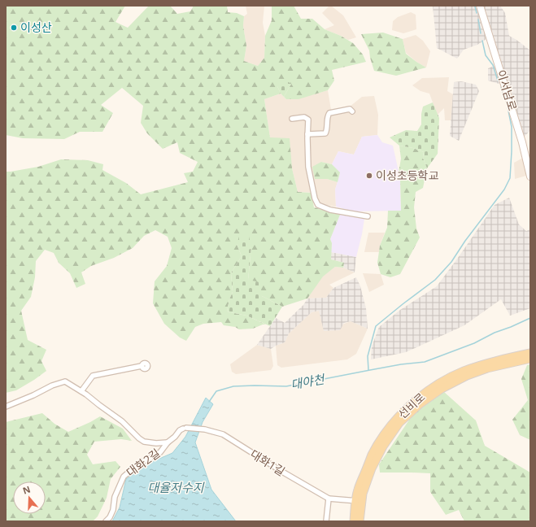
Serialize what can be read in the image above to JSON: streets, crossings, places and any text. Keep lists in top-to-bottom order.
{
  "streets": {
    "main road": ["이서남로", "선비로"],
    "street": ["대화2길", "대화1길"]
  },
  "crossings": [
    ["선비로", "대화1길"],
    ["대화2길", "대화1길"]
  ],
  "water": ["대야천", "대율저수지"],
  "places": ["이성산", "이성초등학교"],
  "north": "top"
}
